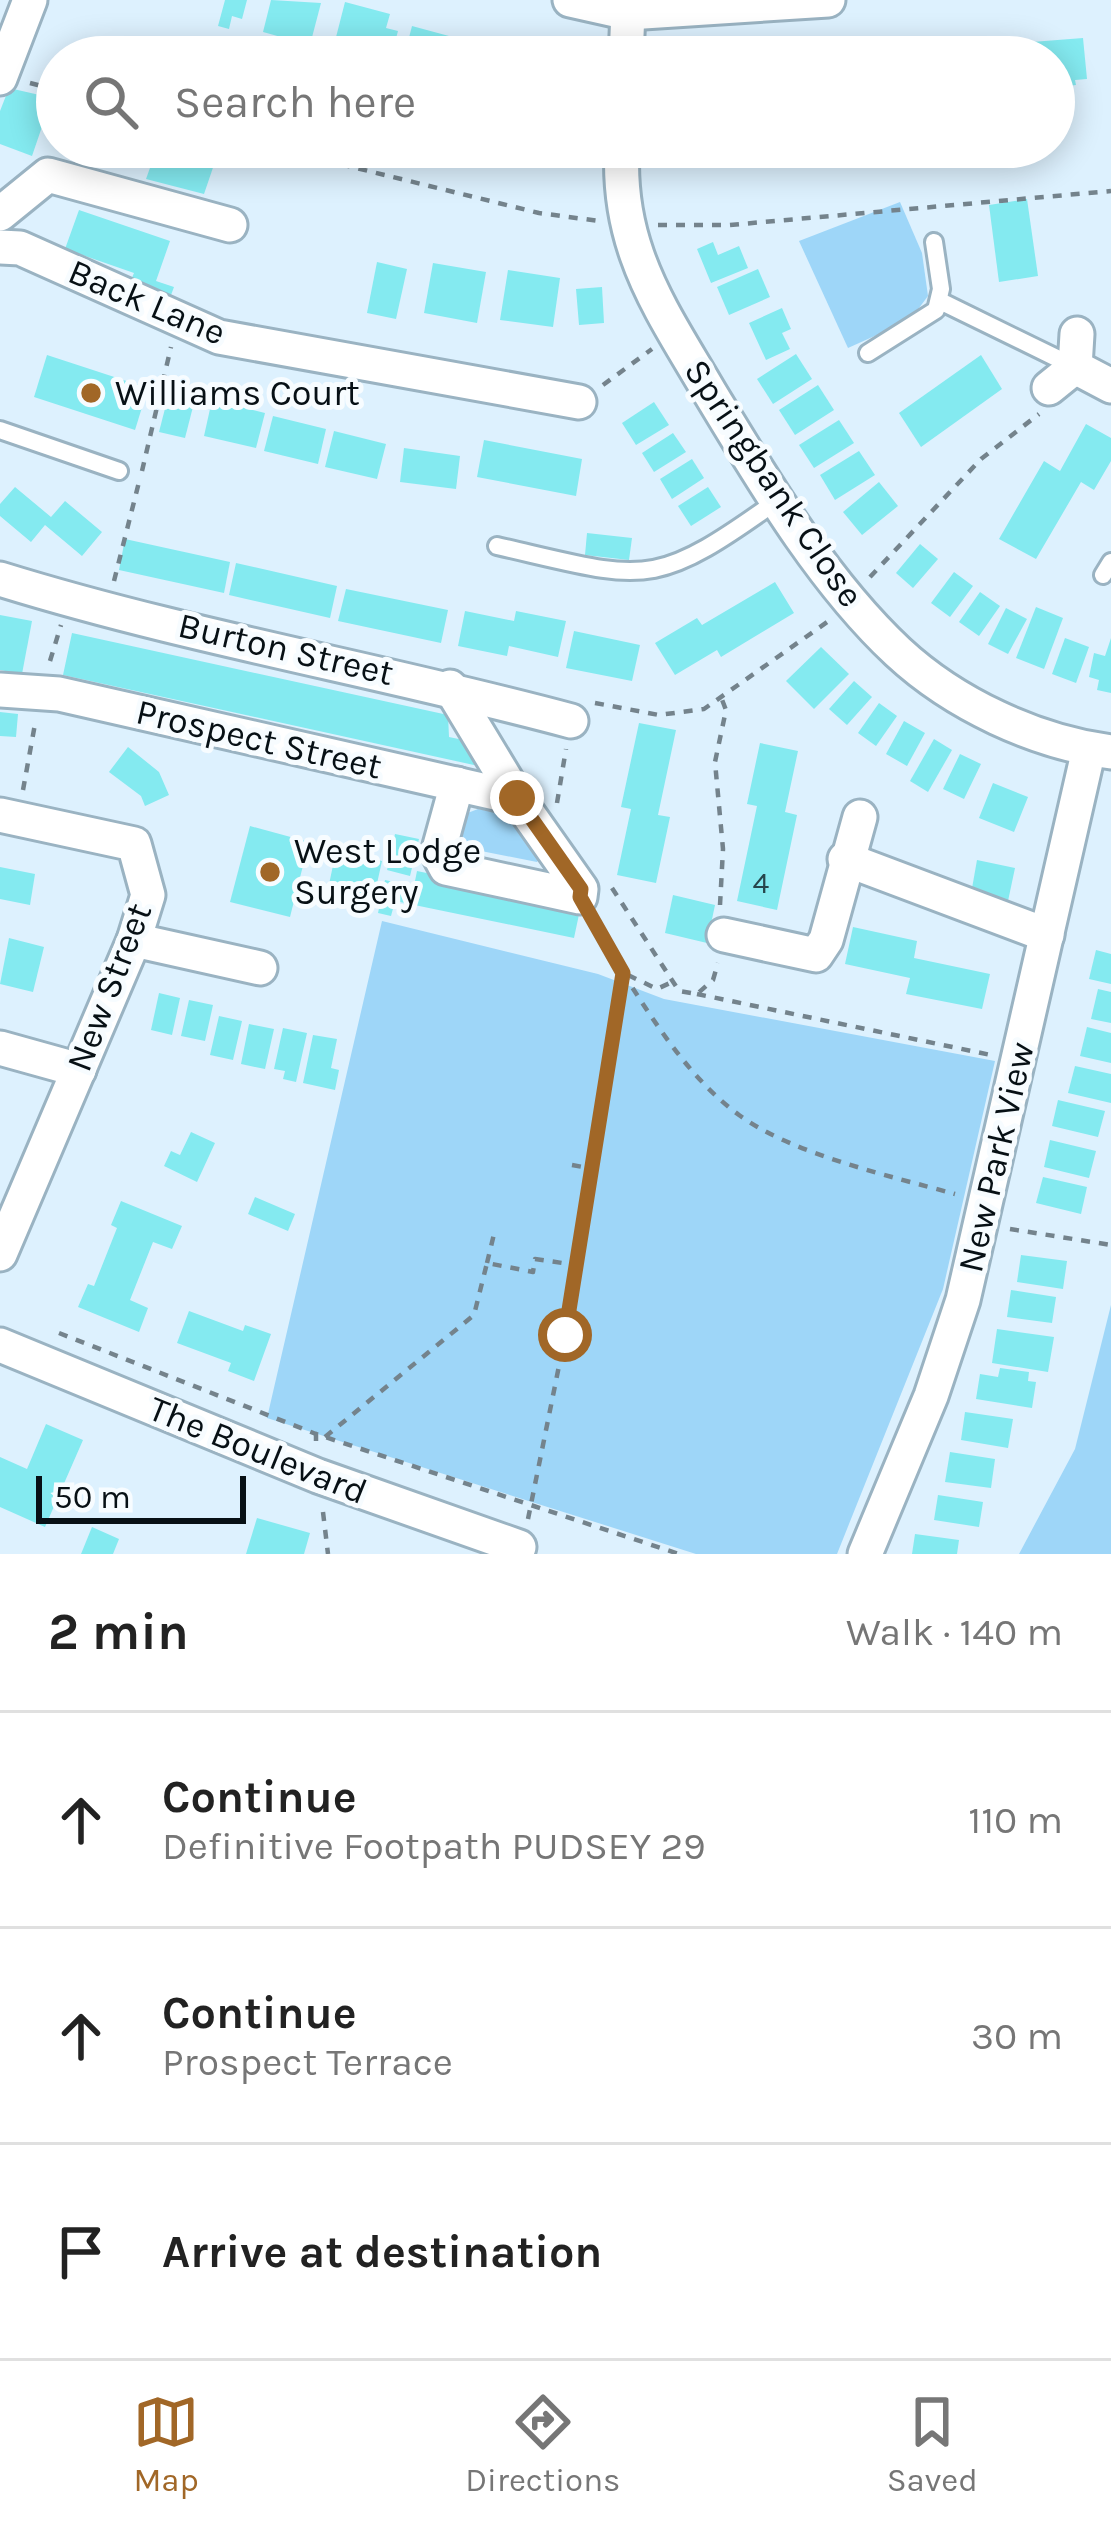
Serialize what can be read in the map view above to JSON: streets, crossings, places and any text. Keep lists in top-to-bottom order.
{
  "streets": {
    "street": [
      "Back Lane",
      "Springbank Close",
      "Burton Street",
      "Prospect Street",
      "New Street",
      "New Park View",
      "The Boulevard"
    ]
  },
  "crossings": [
    ["Springbank Close", "New Park View"]
  ],
  "places": ["Williams Court", "West Lodge Surgery"],
  "house_numbers": ["4"],
  "scale_bar": "50 m",
  "page": {
    "search": "Search here",
    "scale": "50 m",
    "heading": ["2 min", "Walk · 140 m"],
    "list": [
      ["Continue", "Definitive Footpath PUDSEY 29", "110 m"],
      ["Continue", "Prospect Terrace", "30 m"],
      "Arrive at destination"
    ],
    "nav": ["Map", "Directions", "Saved"]
  }
}
